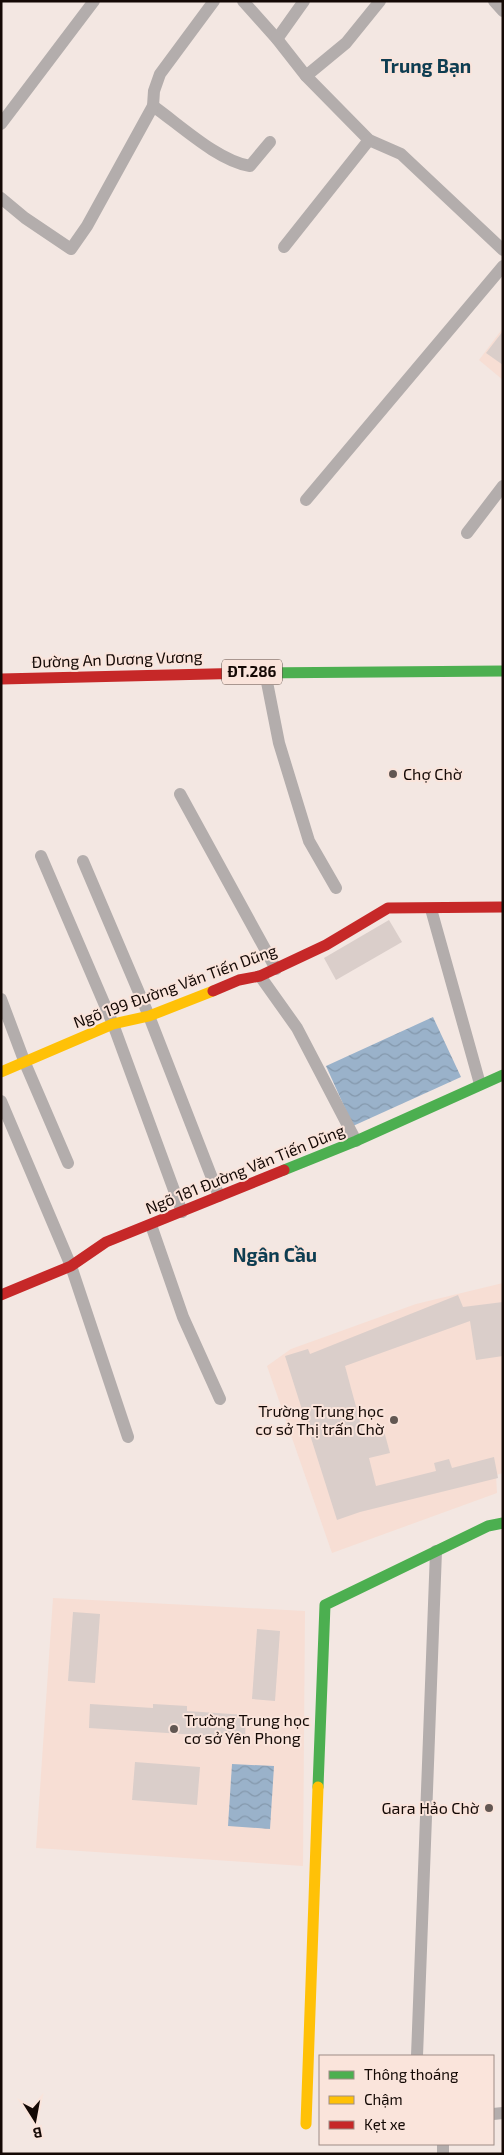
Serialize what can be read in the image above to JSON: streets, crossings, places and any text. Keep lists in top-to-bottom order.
{
  "streets": {
    "street": [
      "Đường An Dương Vương",
      "ĐT.286",
      "Ngõ 199 Đường Văn Tiến Dũng",
      "Ngõ 181 Đường Văn Tiến Dũng"
    ]
  },
  "districts": ["Trung Bạn", "Ngân Cầu"],
  "places": [
    "Chợ Chờ",
    "Trường Trung học cơ sở Thị trấn Chờ",
    "Trường Trung học cơ sở Yên Phong",
    "Gara Hảo Chờ"
  ],
  "legend": ["Thông thoáng", "Chậm", "Kẹt xe"],
  "north": "bottom"
}
